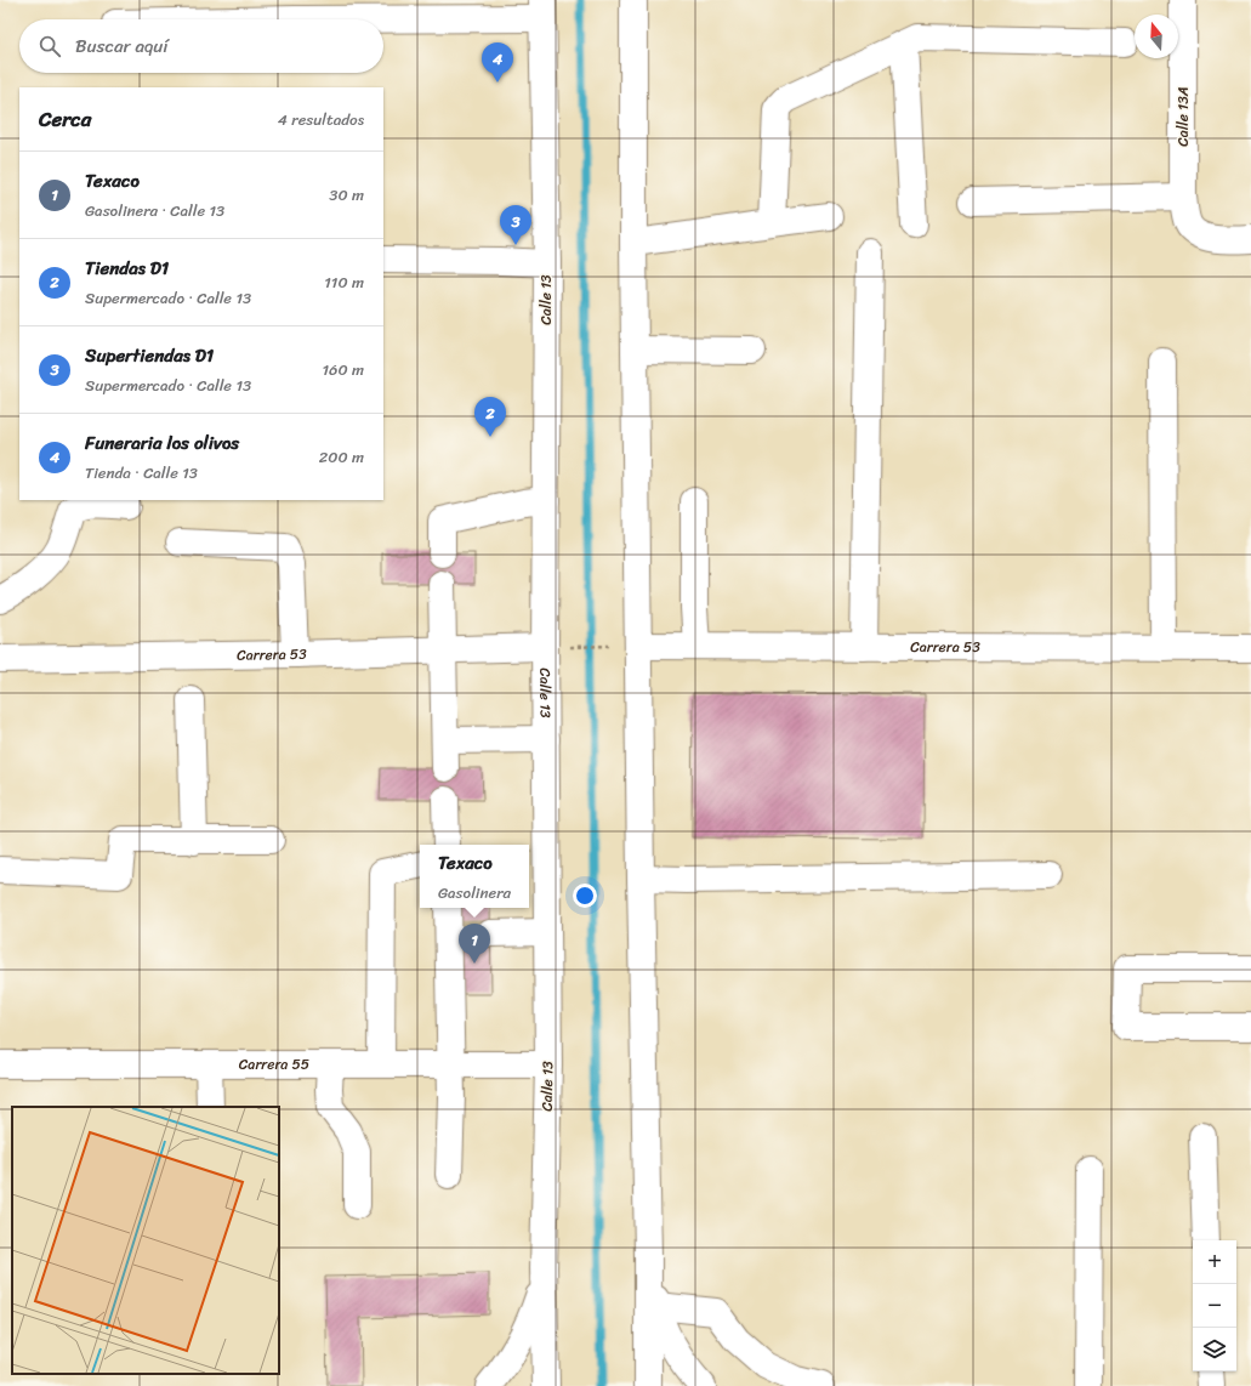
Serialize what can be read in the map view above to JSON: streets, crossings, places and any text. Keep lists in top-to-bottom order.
{
  "streets": {
    "main road": [
      "Calle 13A",
      "Calle 13",
      "Carrera 53",
      "Carrera 55"
    ]
  },
  "crossings": [
    ["Calle 13", "Carrera 53"],
    ["Calle 13", "Carrera 55"]
  ],
  "north": "top",
  "page": {
    "search": "Buscar aquí",
    "pins": [
      "4",
      "3",
      "2",
      "1"
    ],
    "heading": ["Cerca", "4 resultados"],
    "list": [
      {
        "mark": "1",
        "name": "Texaco",
        "note": "Gasolinera · Calle 13",
        "value": "30 m"
      },
      {
        "mark": "2",
        "name": "Tiendas D1",
        "note": "Supermercado · Calle 13",
        "value": "110 m"
      },
      {
        "mark": "3",
        "name": "Supertiendas D1",
        "note": "Supermercado · Calle 13",
        "value": "160 m"
      },
      {
        "mark": "4",
        "name": "Funeraria los olivos",
        "note": "Tienda · Calle 13",
        "value": "200 m"
      }
    ],
    "popup": ["Texaco", "Gasolinera"],
    "map_buttons": ["+", "−"]
  }
}
